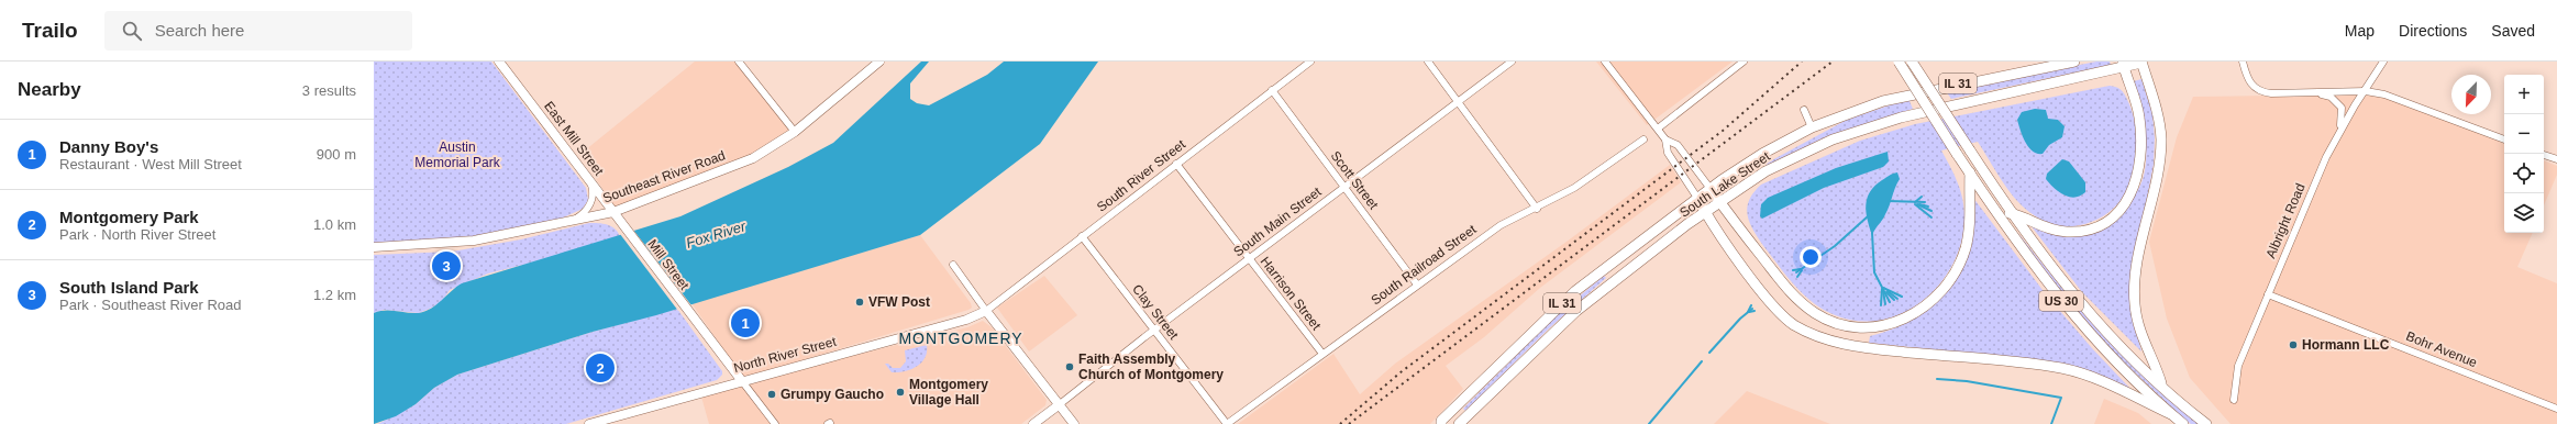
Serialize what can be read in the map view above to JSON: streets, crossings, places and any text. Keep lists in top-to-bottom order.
{
  "streets": {
    "main road": ["IL 31", "South Lake Street", "US 30"],
    "street": [
      "East Mill Street",
      "South River Street",
      "Southeast River Road",
      "Scott Street",
      "Albright Road",
      "South Main Street",
      "Mill Street",
      "South Railroad Street",
      "Harrison Street",
      "Clay Street",
      "Bohr Avenue",
      "North River Street"
    ]
  },
  "crossings": [
    ["East Mill Street", "Southeast River Road"],
    ["East Mill Street", "Mill Street"],
    ["South River Street", "Scott Street"],
    ["South River Street", "Harrison Street"],
    ["South River Street", "Clay Street"],
    ["South River Street", "North River Street"],
    ["Scott Street", "South Main Street"],
    ["Scott Street", "South Railroad Street"],
    ["Albright Road", "Bohr Avenue"],
    ["South Main Street", "Harrison Street"],
    ["South Main Street", "Clay Street"],
    ["Mill Street", "North River Street"],
    ["South Railroad Street", "Harrison Street"],
    ["South Railroad Street", "Clay Street"]
  ],
  "districts": ["MONTGOMERY"],
  "water": ["Fox River"],
  "parks": ["Austin Memorial Park"],
  "places": [
    "VFW Post",
    "Hormann LLC",
    "Faith Assembly Church of Montgomery",
    "Montgomery Village Hall",
    "Grumpy Gaucho"
  ],
  "north": "bottom left",
  "page": {
    "header": "Trailo",
    "search": "Search here",
    "nav": ["Map", "Directions", "Saved"],
    "heading": ["Nearby", "3 results"],
    "map_buttons": ["+", "−"],
    "list": [
      {
        "mark": "1",
        "name": "Danny Boy's",
        "note": "Restaurant · West Mill Street",
        "value": "900 m"
      },
      {
        "mark": "2",
        "name": "Montgomery Park",
        "note": "Park · North River Street",
        "value": "1.0 km"
      },
      {
        "mark": "3",
        "name": "South Island Park",
        "note": "Park · Southeast River Road",
        "value": "1.2 km"
      }
    ],
    "pins": ["3", "1", "2"]
  }
}
